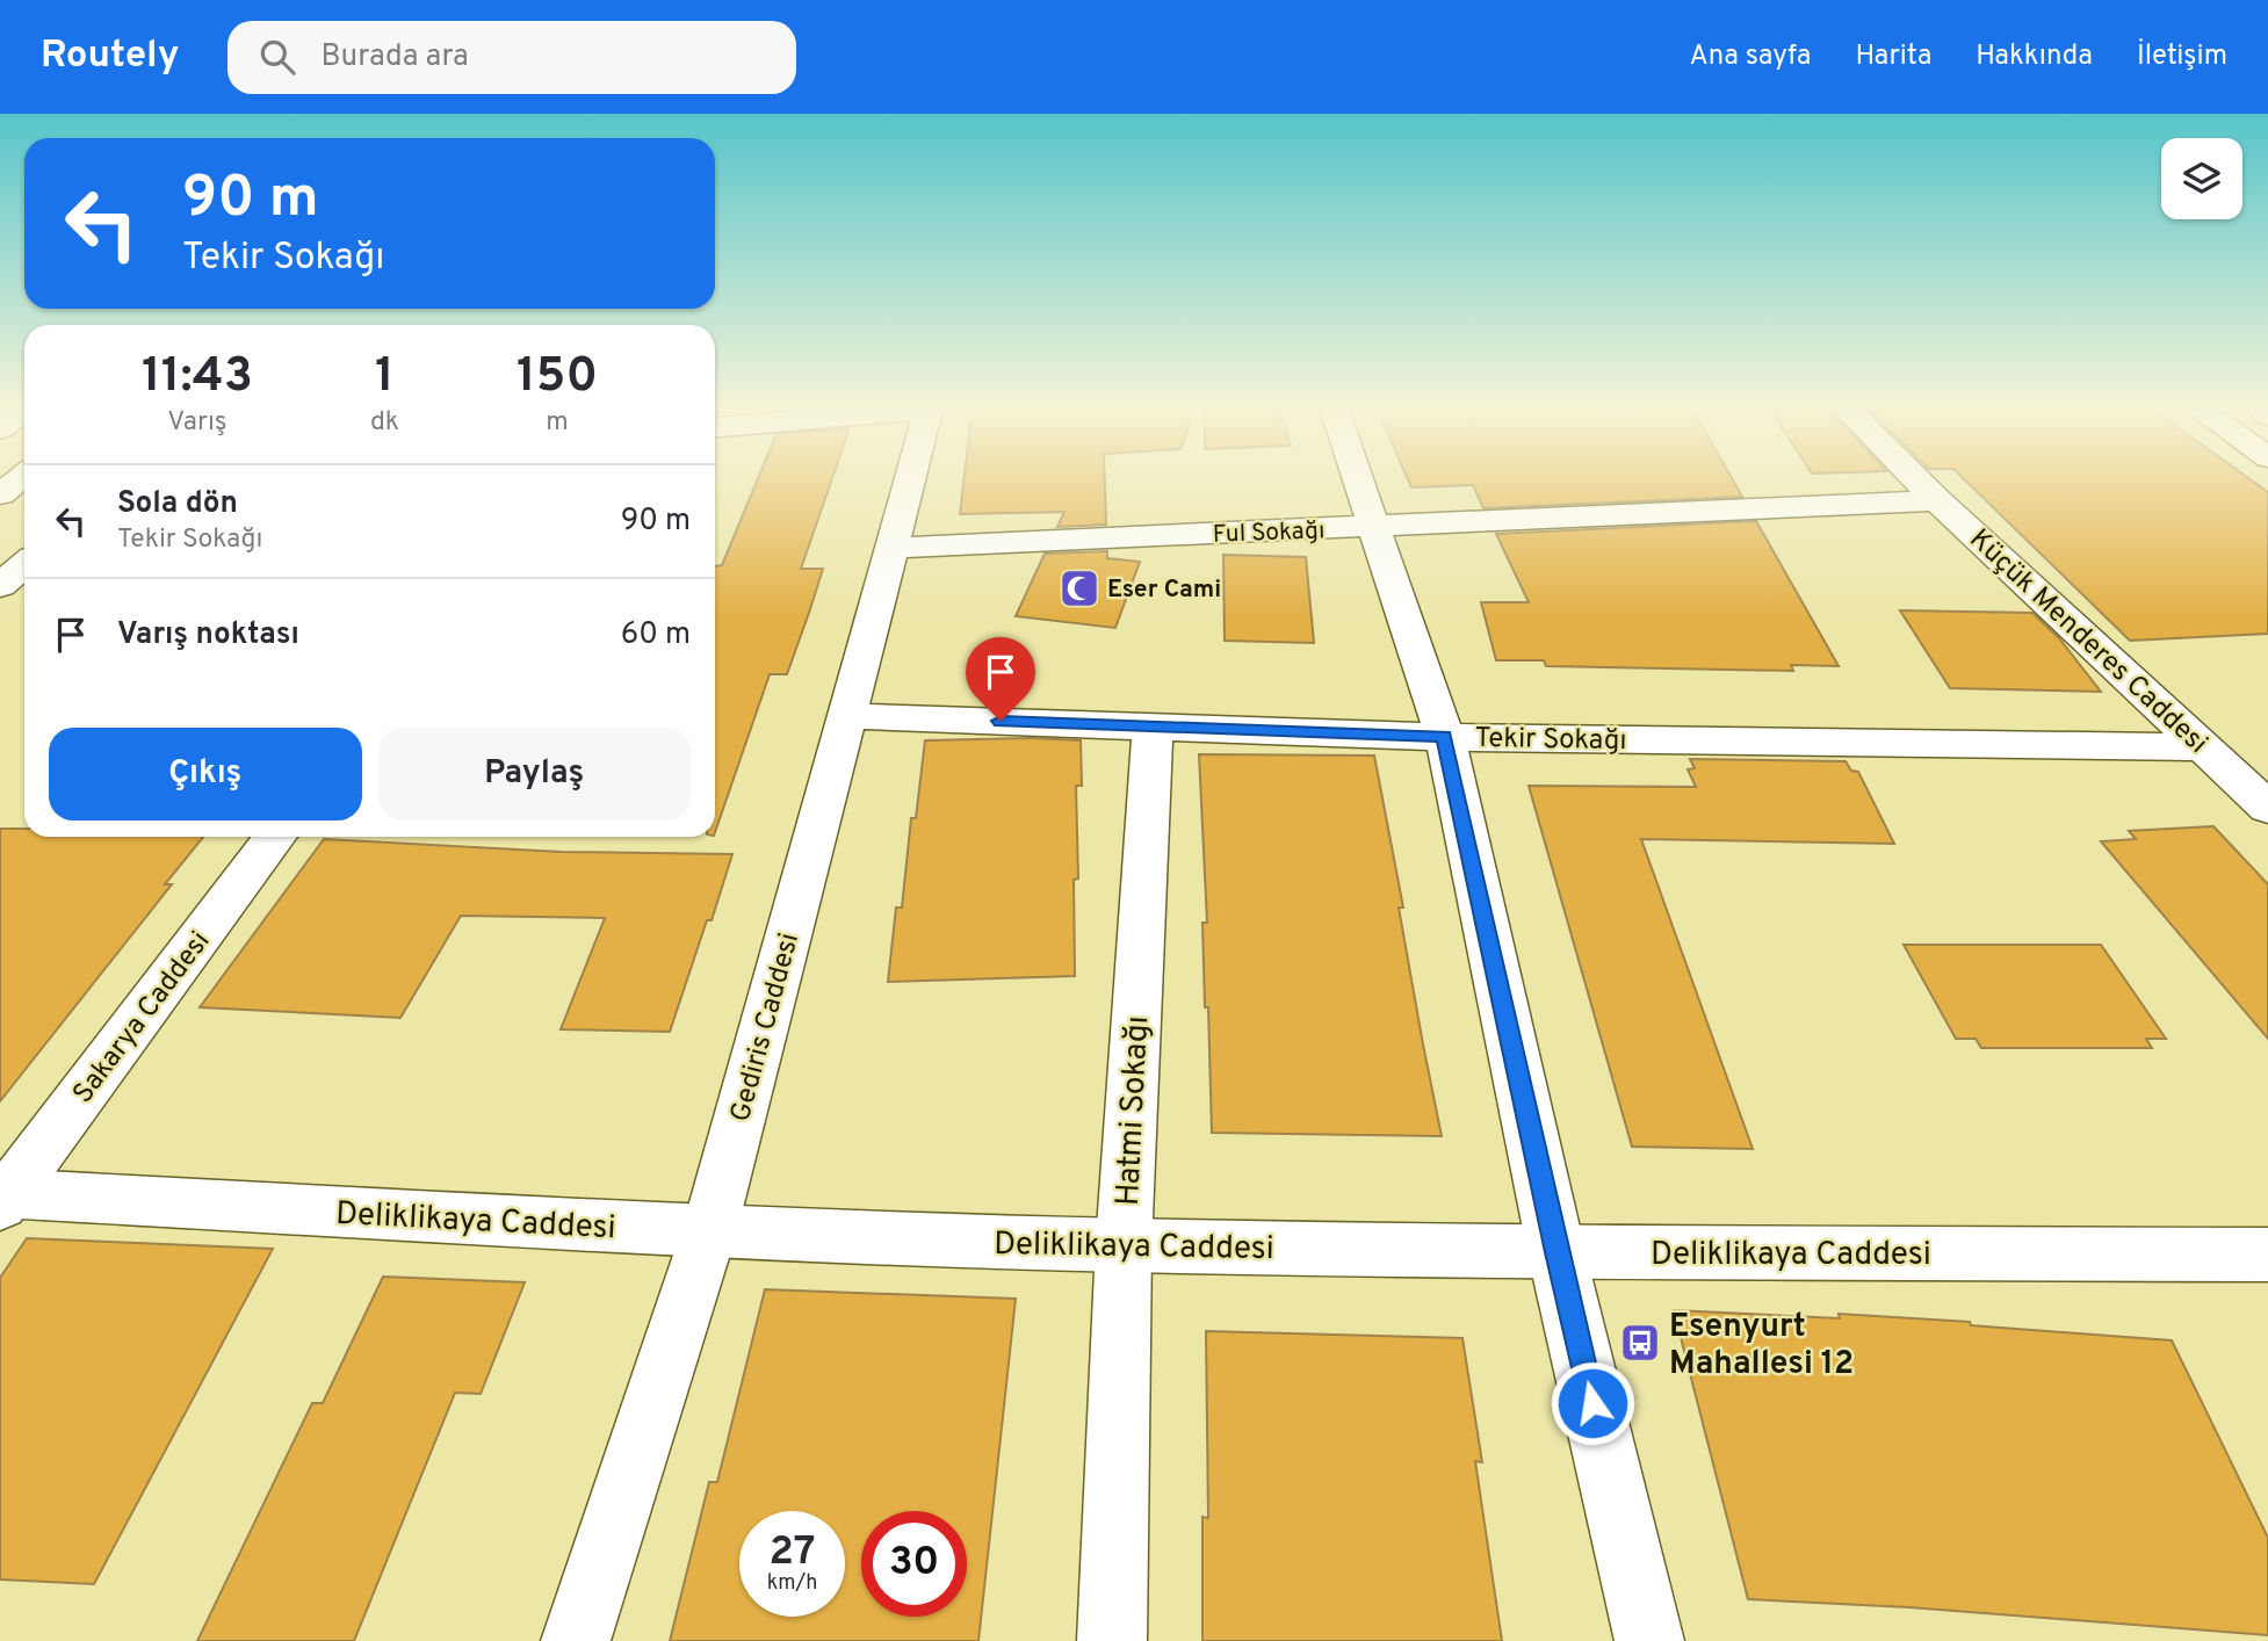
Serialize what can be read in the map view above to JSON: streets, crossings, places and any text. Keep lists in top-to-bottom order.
{
  "streets": {
    "main road": [
      "Ful Sokağı",
      "Küçük Menderes Caddesi",
      "Tekir Sokağı",
      "Sakarya Caddesi",
      "Gediris Caddesi",
      "Hatmi Sokağı",
      "Deliklikaya Caddesi"
    ]
  },
  "crossings": [
    ["Ful Sokağı", "Küçük Menderes Caddesi"],
    ["Ful Sokağı", "Gediris Caddesi"],
    ["Küçük Menderes Caddesi", "Tekir Sokağı"],
    ["Tekir Sokağı", "Gediris Caddesi"],
    ["Tekir Sokağı", "Hatmi Sokağı"],
    ["Sakarya Caddesi", "Deliklikaya Caddesi"],
    ["Gediris Caddesi", "Deliklikaya Caddesi"],
    ["Hatmi Sokağı", "Deliklikaya Caddesi"]
  ],
  "places": {
    "mosque": ["Eser Cami"],
    "bus stop": ["Esenyurt Mahallesi 12"]
  },
  "page": {
    "header": "Routely",
    "search": "Burada ara",
    "nav": [
      "Ana sayfa",
      "Harita",
      "Hakkında",
      "İletişim"
    ],
    "turn": ["90 m", "Tekir Sokağı"],
    "eta": [
      "11:43",
      "Varış",
      "1",
      "dk",
      "150",
      "m"
    ],
    "list": [
      {
        "name": "Sola dön",
        "note": "Tekir Sokağı",
        "value": "90 m"
      },
      {
        "name": "Varış noktası",
        "value": "60 m"
      }
    ],
    "buttons": ["Çıkış", "Paylaş"],
    "speed": "27 km/h",
    "limit": "30"
  }
}
